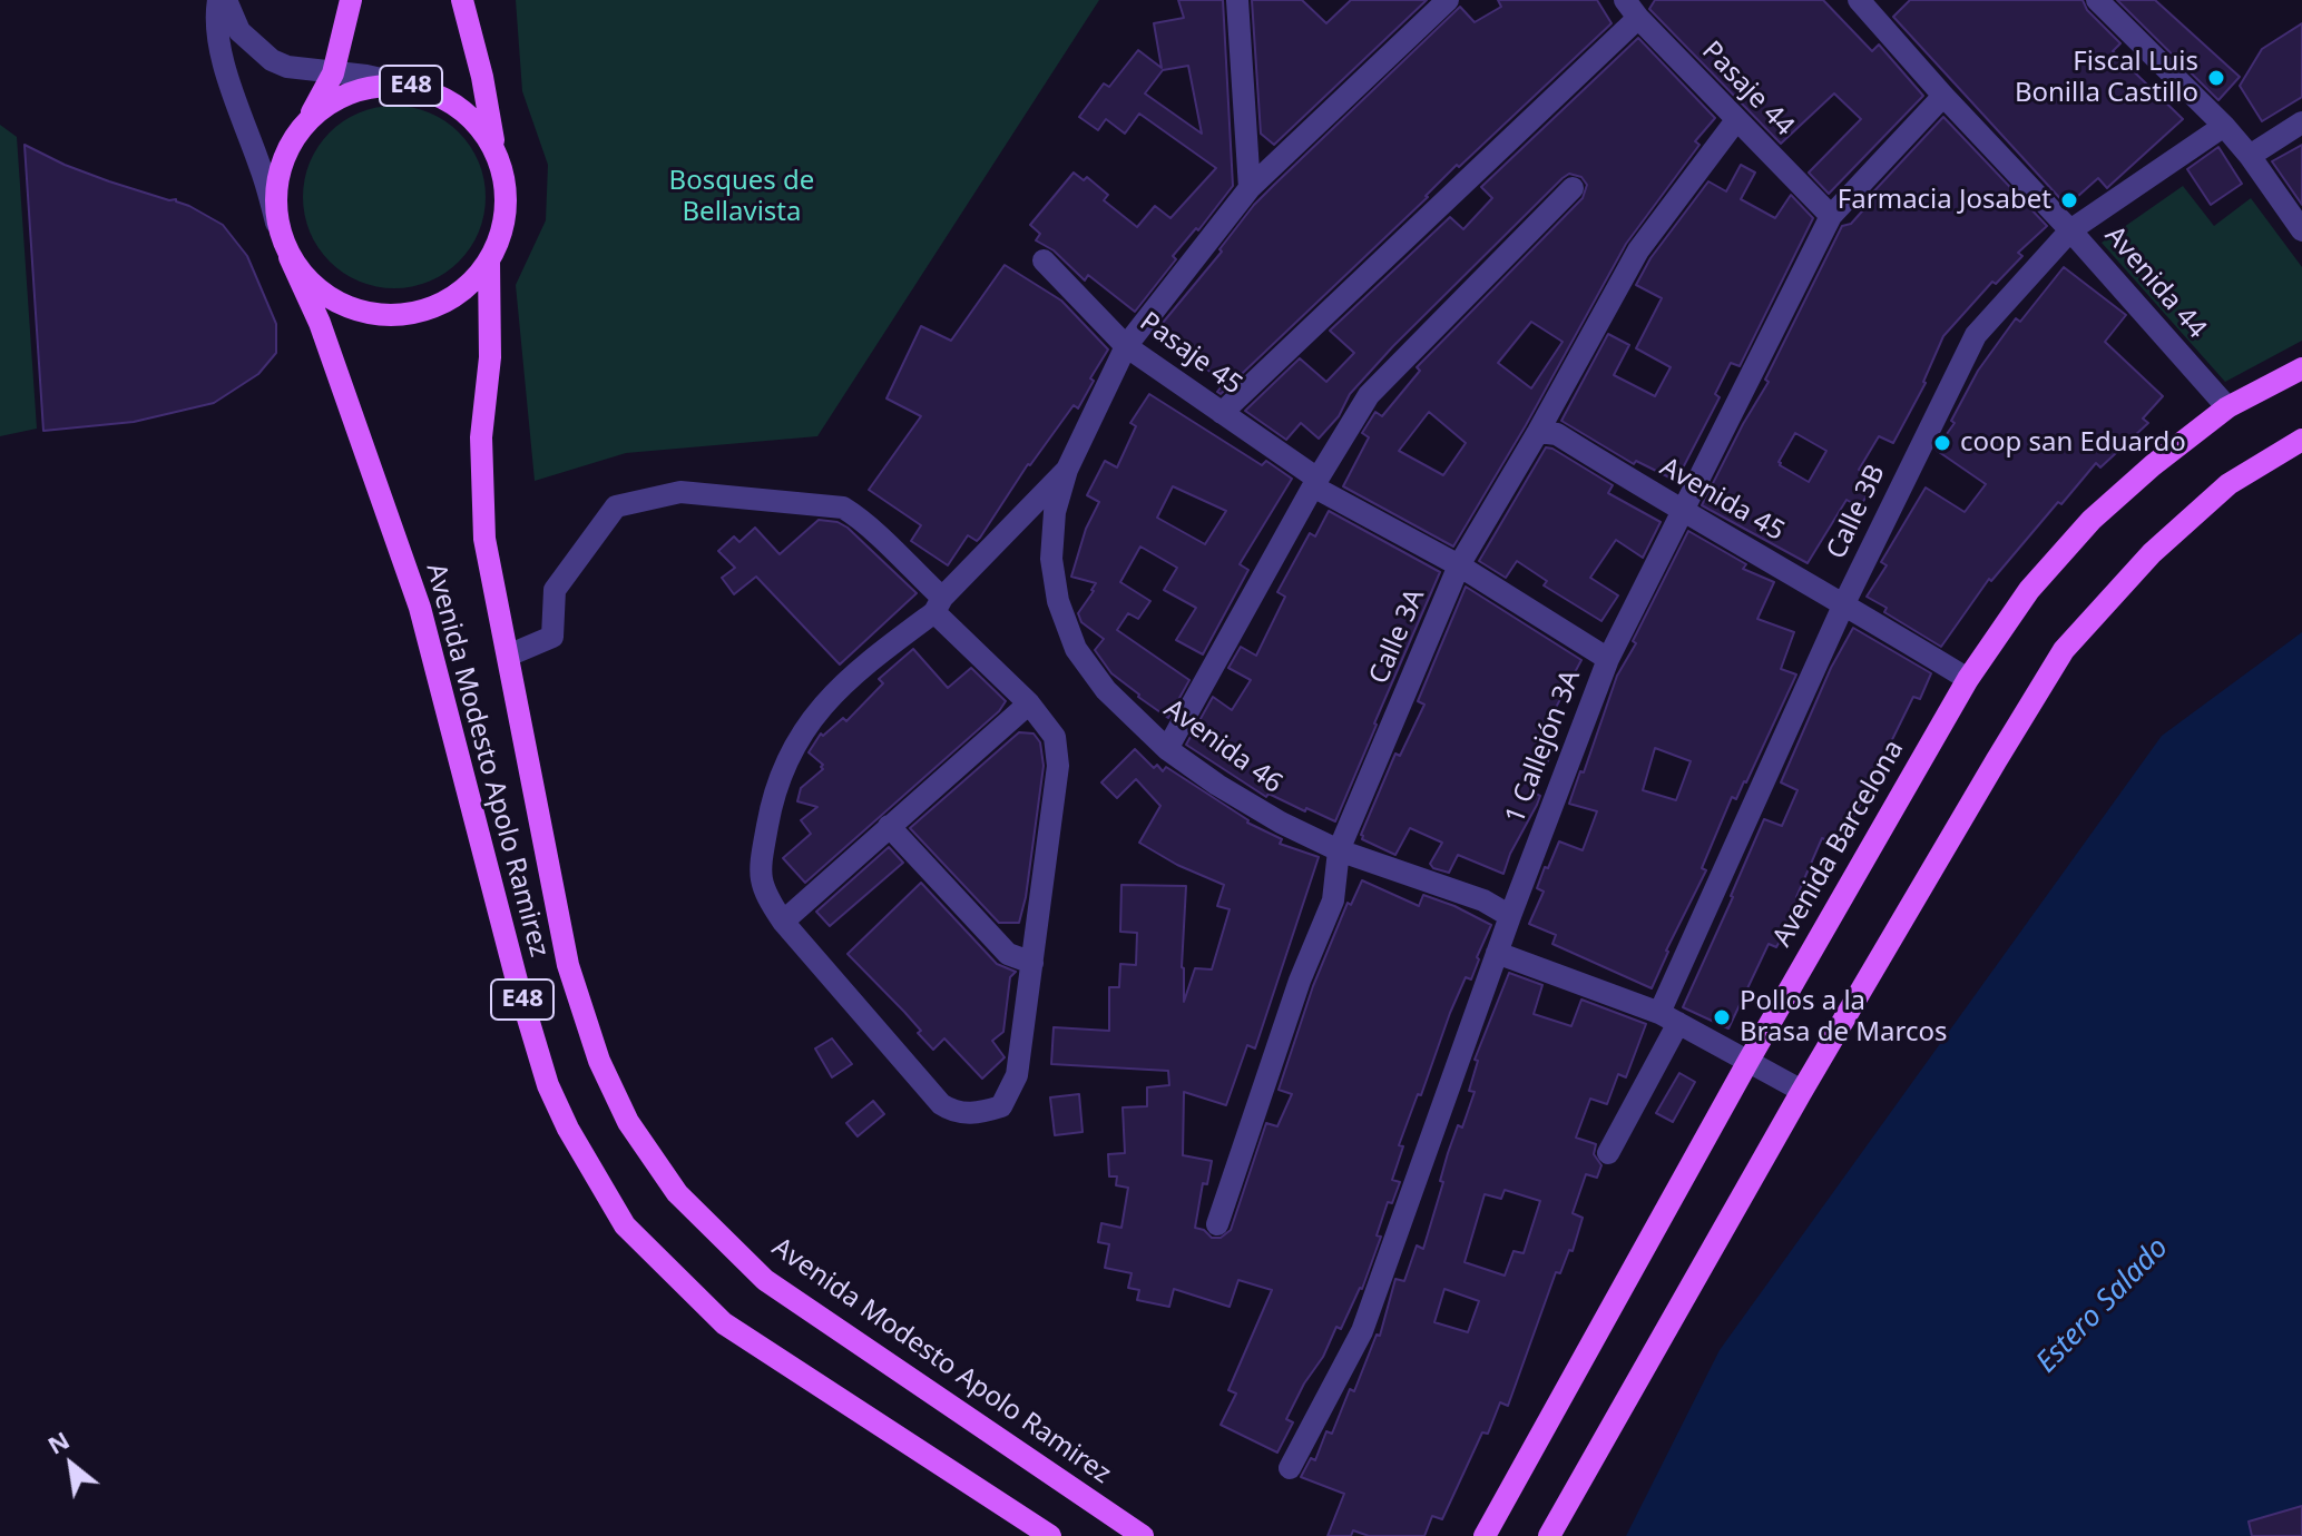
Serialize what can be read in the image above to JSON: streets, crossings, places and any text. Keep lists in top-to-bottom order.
{
  "streets": {
    "main road": ["E48", "Avenida Modesto Apolo Ramirez", "Avenida Barcelona"],
    "street": [
      "Pasaje 44",
      "Avenida 44",
      "Pasaje 45",
      "Avenida 45",
      "Calle 3B",
      "Calle 3A",
      "Avenida 46",
      "1 Callejón 3A"
    ]
  },
  "crossings": [
    ["E48", "Avenida Modesto Apolo Ramirez"],
    ["Pasaje 44", "Calle 3A"],
    ["Pasaje 44", "1 Callejón 3A"],
    ["Avenida 44", "Calle 3B"],
    ["Avenida 44", "1 Callejón 3A"],
    ["Avenida 44", "Avenida Barcelona"],
    ["Pasaje 45", "Calle 3A"],
    ["Pasaje 45", "Avenida 46"],
    ["Pasaje 45", "1 Callejón 3A"],
    ["Avenida 45", "Calle 3B"],
    ["Avenida 45", "Calle 3A"],
    ["Avenida 45", "1 Callejón 3A"],
    ["Avenida 45", "Avenida Barcelona"],
    ["Calle 3A", "Avenida 46"],
    ["Avenida 46", "1 Callejón 3A"]
  ],
  "water": ["Estero Salado"],
  "parks": ["Bosques de Bellavista"],
  "places": [
    "Fiscal Luis Bonilla Castillo",
    "Farmacia Josabet",
    "coop san Eduardo",
    "Pollos a la Brasa de Marcos"
  ],
  "north": "top left"
}
